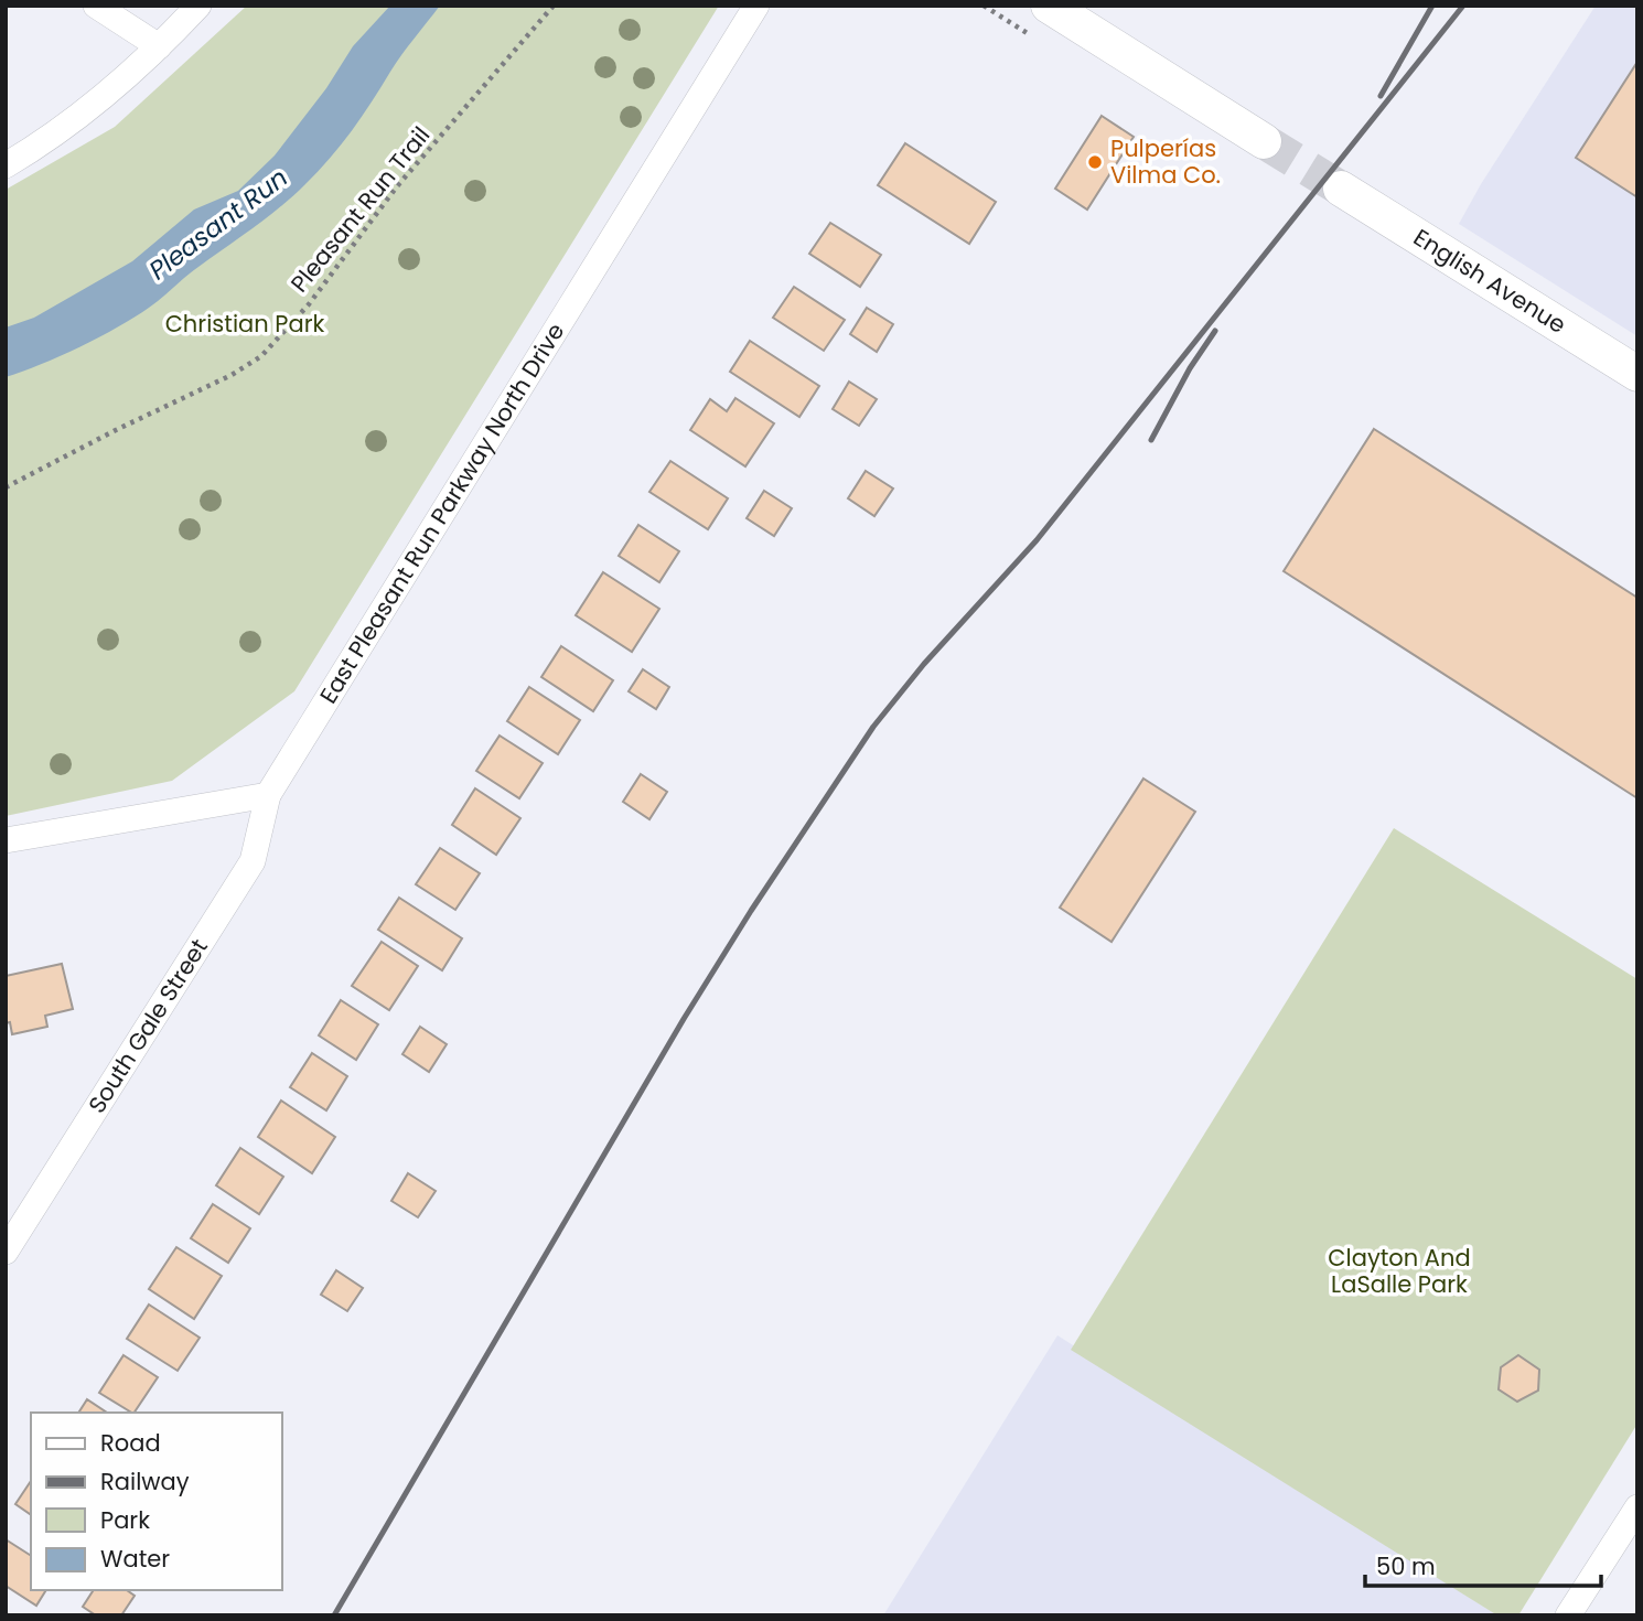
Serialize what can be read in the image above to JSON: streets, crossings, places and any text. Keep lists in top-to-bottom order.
{
  "streets": {
    "main road": ["English Avenue"],
    "street": ["East Pleasant Run Parkway North Drive", "South Gale Street"],
    "path": ["Pleasant Run Trail"]
  },
  "crossings": [
    ["East Pleasant Run Parkway North Drive", "South Gale Street"]
  ],
  "water": ["Pleasant Run"],
  "parks": ["Christian Park", "Clayton And LaSalle Park"],
  "places": ["Pulperías Vilma Co."],
  "legend": [
    "Road",
    "Railway",
    "Park",
    "Water"
  ],
  "scale_bar": "50 m"
}
